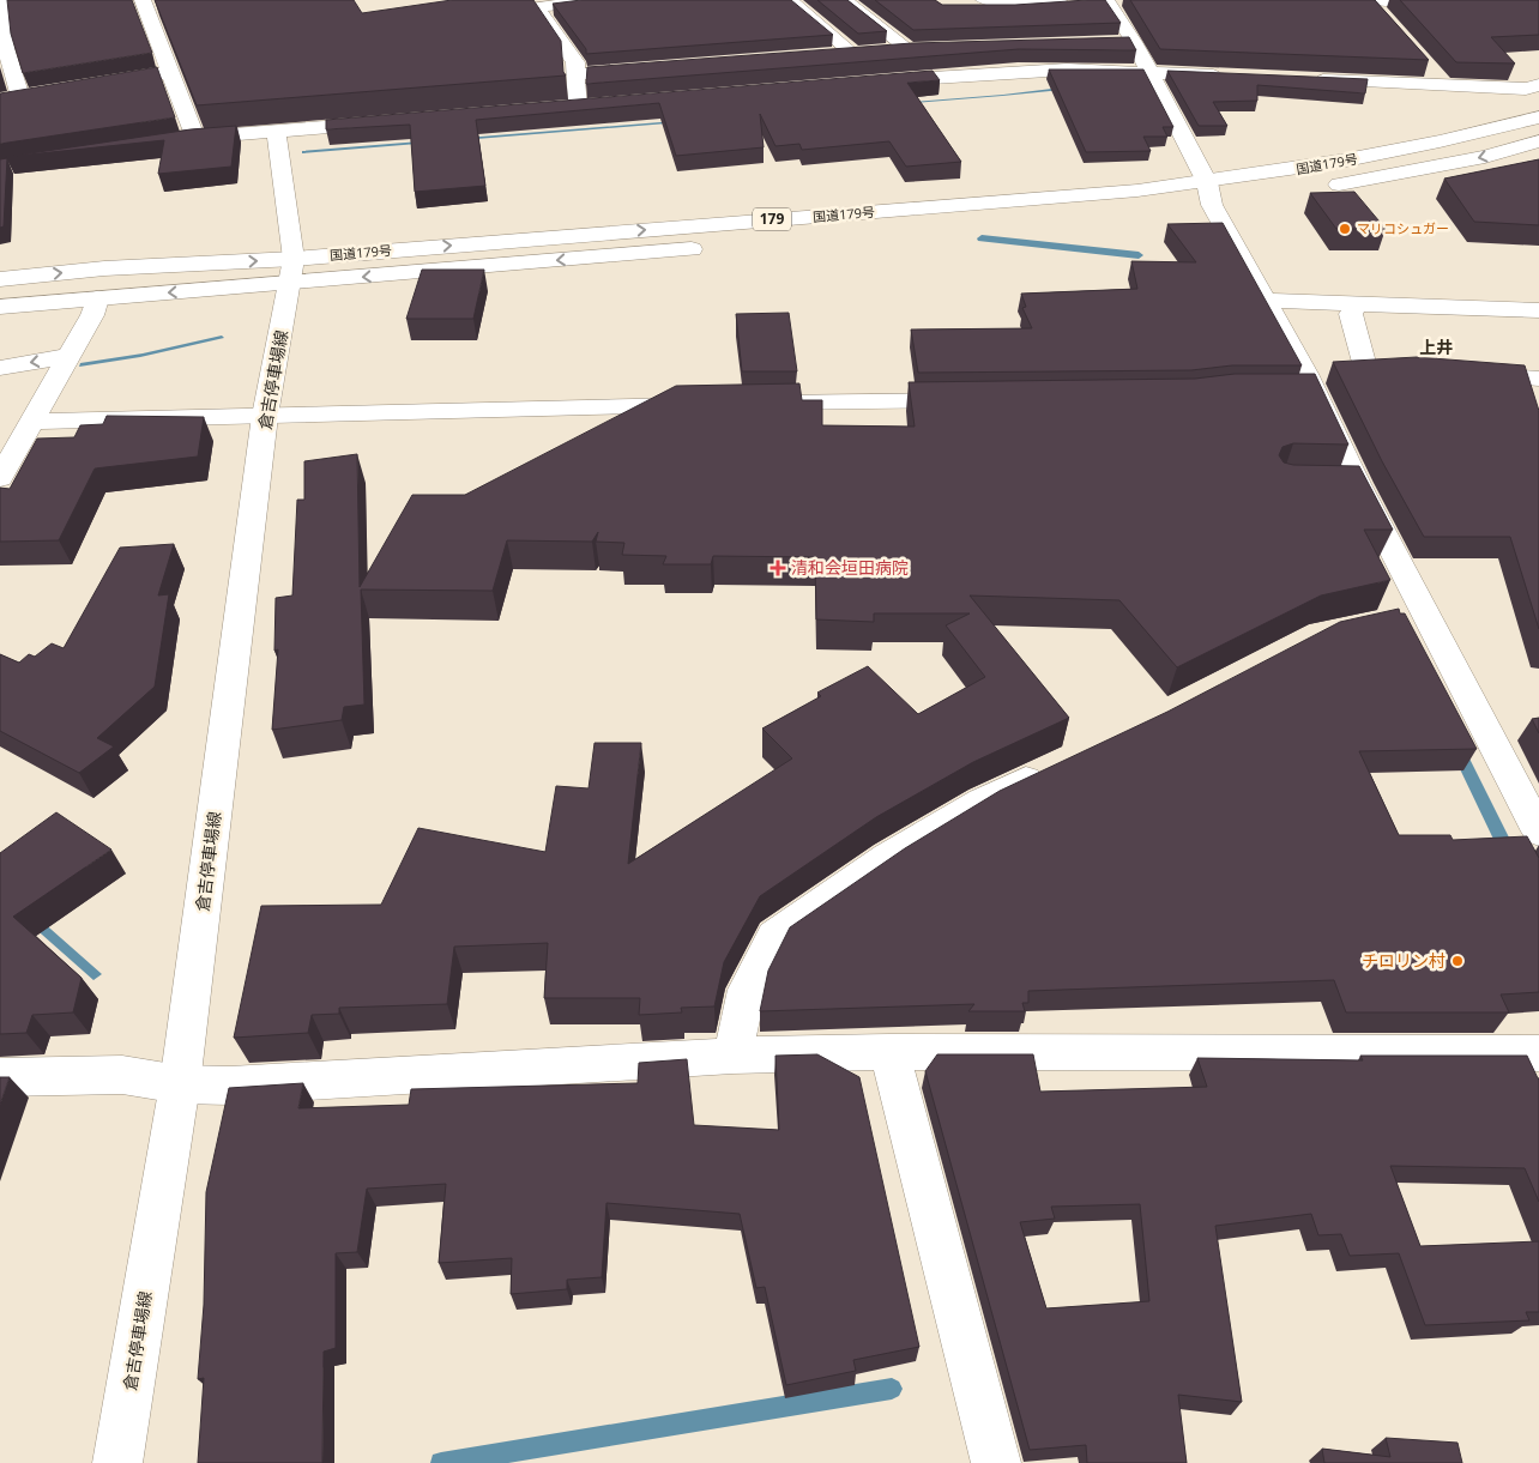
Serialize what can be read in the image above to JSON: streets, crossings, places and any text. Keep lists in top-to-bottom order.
{
  "streets": {
    "main road": ["国道179号", "179", "倉吉停車場線"]
  },
  "crossings": [
    ["国道179号", "倉吉停車場線"]
  ],
  "districts": ["上井"],
  "places": {
    "other": ["マリコシュガー", "チロリン村"],
    "health": ["清和会垣田病院"]
  }
}
